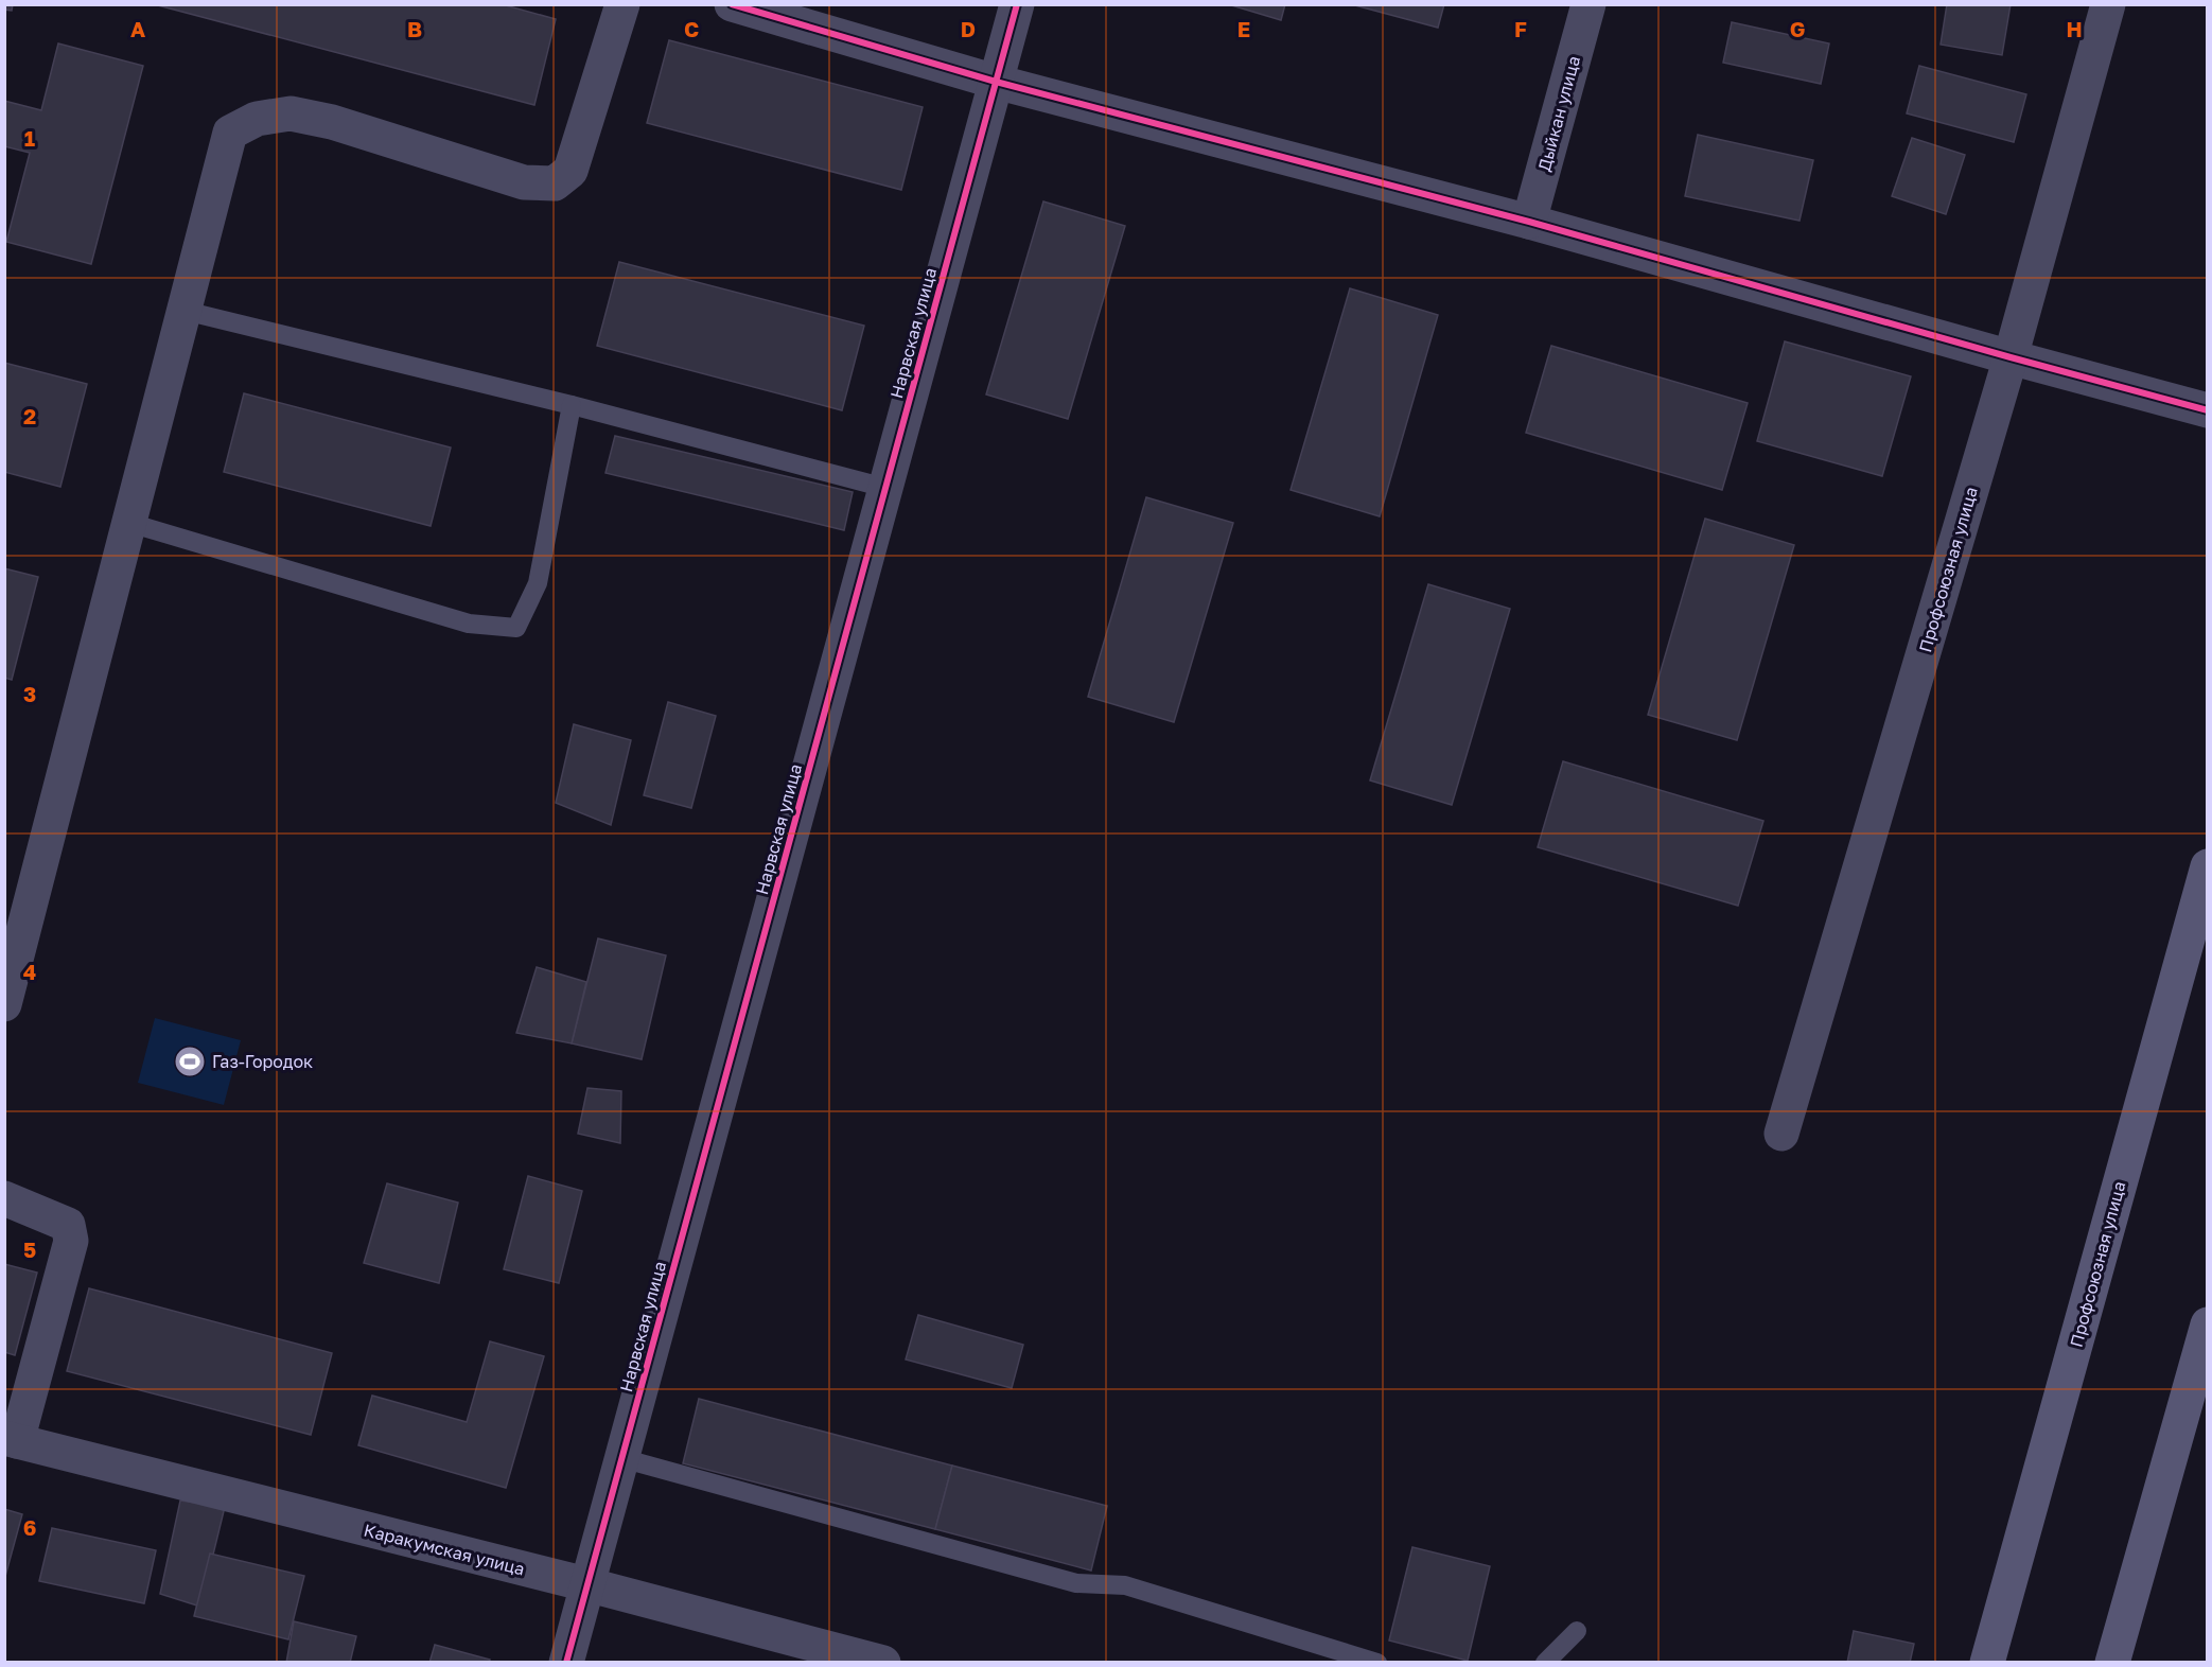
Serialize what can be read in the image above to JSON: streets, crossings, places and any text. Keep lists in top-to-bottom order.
{
  "streets": {
    "street": [
      "Дыйкан улица",
      "Нарвская улица",
      "Профсоюзная улица",
      "Каракумская улица"
    ]
  },
  "crossings": [
    ["Нарвская улица", "Каракумская улица"]
  ],
  "places": {
    "sports": ["Газ-Городок"]
  },
  "grid": {
    "columns": [
      "A",
      "B",
      "C",
      "D",
      "E",
      "F",
      "G",
      "H"
    ],
    "rows": [
      "1",
      "2",
      "3",
      "4",
      "5",
      "6"
    ]
  }
}
